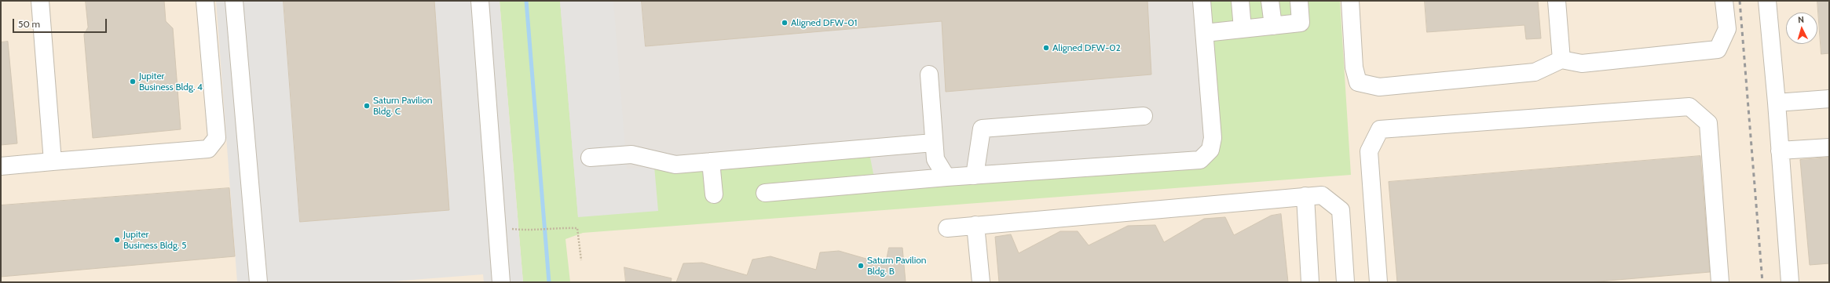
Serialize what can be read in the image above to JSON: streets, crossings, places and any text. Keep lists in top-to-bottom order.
{
  "places": [
    "Aligned DFW-01",
    "Aligned DFW-02",
    "Jupiter Business Bldg. 4",
    "Saturn Pavilion Bldg. C",
    "Jupiter Business Bldg. 5",
    "Saturn Pavilion Bldg. B"
  ],
  "scale_bar": "50 m",
  "north": "top"
}
